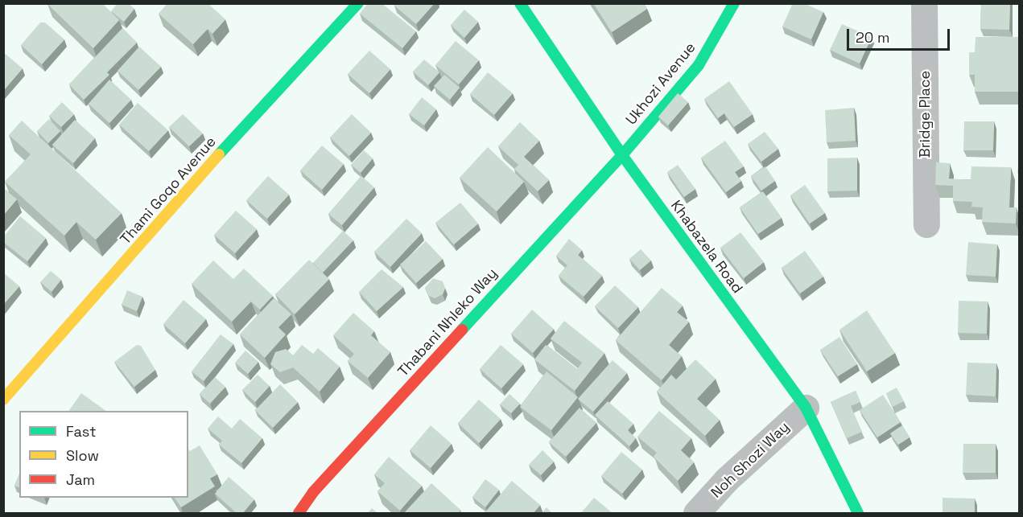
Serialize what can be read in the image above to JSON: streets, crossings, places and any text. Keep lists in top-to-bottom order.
{
  "streets": {
    "street": [
      "Ukhozi Avenue",
      "Bridge Place",
      "Thami Goqo Avenue",
      "Khabazela Road",
      "Thabani Nhleko Way",
      "Noh Shozi Way"
    ]
  },
  "crossings": [
    ["Ukhozi Avenue", "Khabazela Road"],
    ["Ukhozi Avenue", "Thabani Nhleko Way"],
    ["Khabazela Road", "Thabani Nhleko Way"],
    ["Khabazela Road", "Noh Shozi Way"]
  ],
  "legend": ["Fast", "Slow", "Jam"],
  "scale_bar": "20 m"
}
